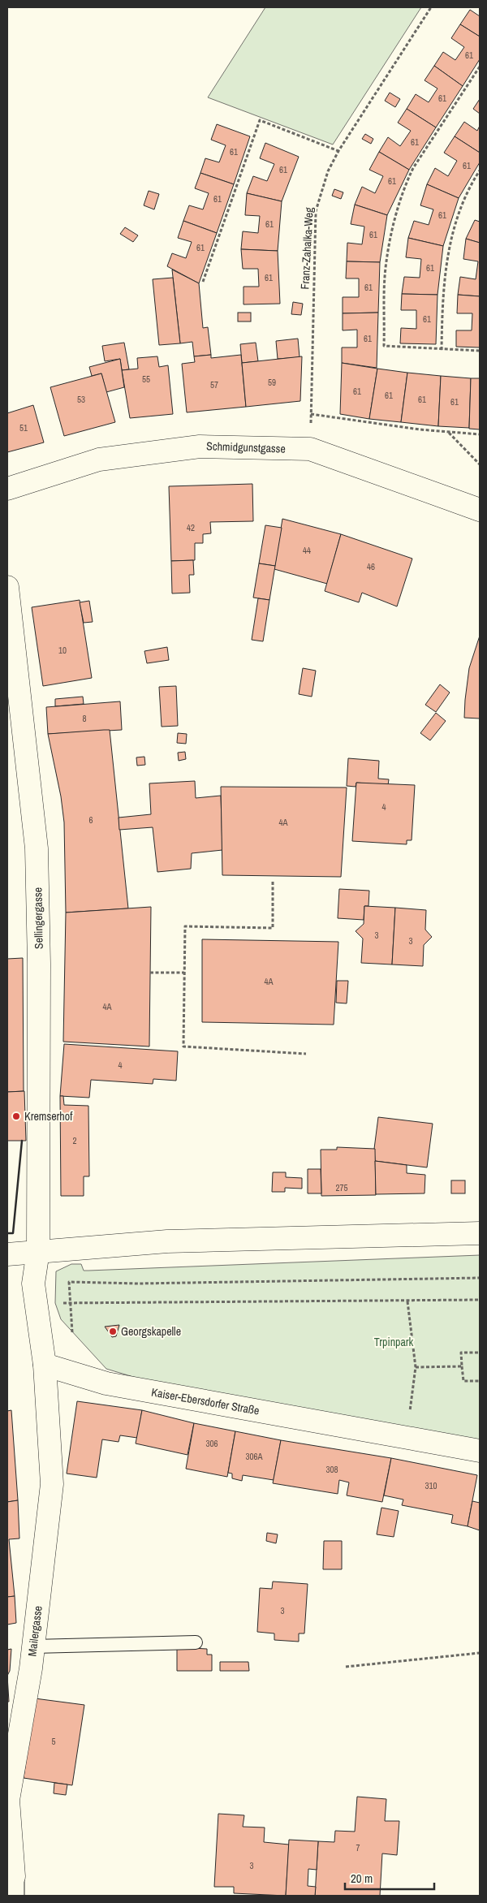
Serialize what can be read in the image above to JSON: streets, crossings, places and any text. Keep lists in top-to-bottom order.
{
  "streets": {
    "street": [
      "Schmidgunstgasse",
      "Sellingergasse",
      "Kaiser-Ebersdorfer Straße",
      "Mailergasse"
    ],
    "path": ["Franz-Zahalka-Weg"]
  },
  "crossings": [
    ["Franz-Zahalka-Weg", "Schmidgunstgasse"],
    ["Kaiser-Ebersdorfer Straße", "Mailergasse"]
  ],
  "parks": ["Trpinpark"],
  "places": ["Kremserhof", "Georgskapelle"],
  "house_numbers": [
    "61",
    "61",
    "61",
    "61",
    "61",
    "61",
    "61",
    "61",
    "61",
    "61",
    "61",
    "61",
    "61",
    "61",
    "61",
    "61",
    "61",
    "55",
    "59",
    "57",
    "61",
    "61",
    "53",
    "61",
    "61",
    "51",
    "42",
    "44",
    "46",
    "10",
    "8",
    "4",
    "6",
    "4A",
    "3",
    "3",
    "4A",
    "4A",
    "4",
    "2",
    "275",
    "306",
    "306A",
    "308",
    "310",
    "3",
    "5",
    "7",
    "3"
  ],
  "scale_bar": "20 m"
}
